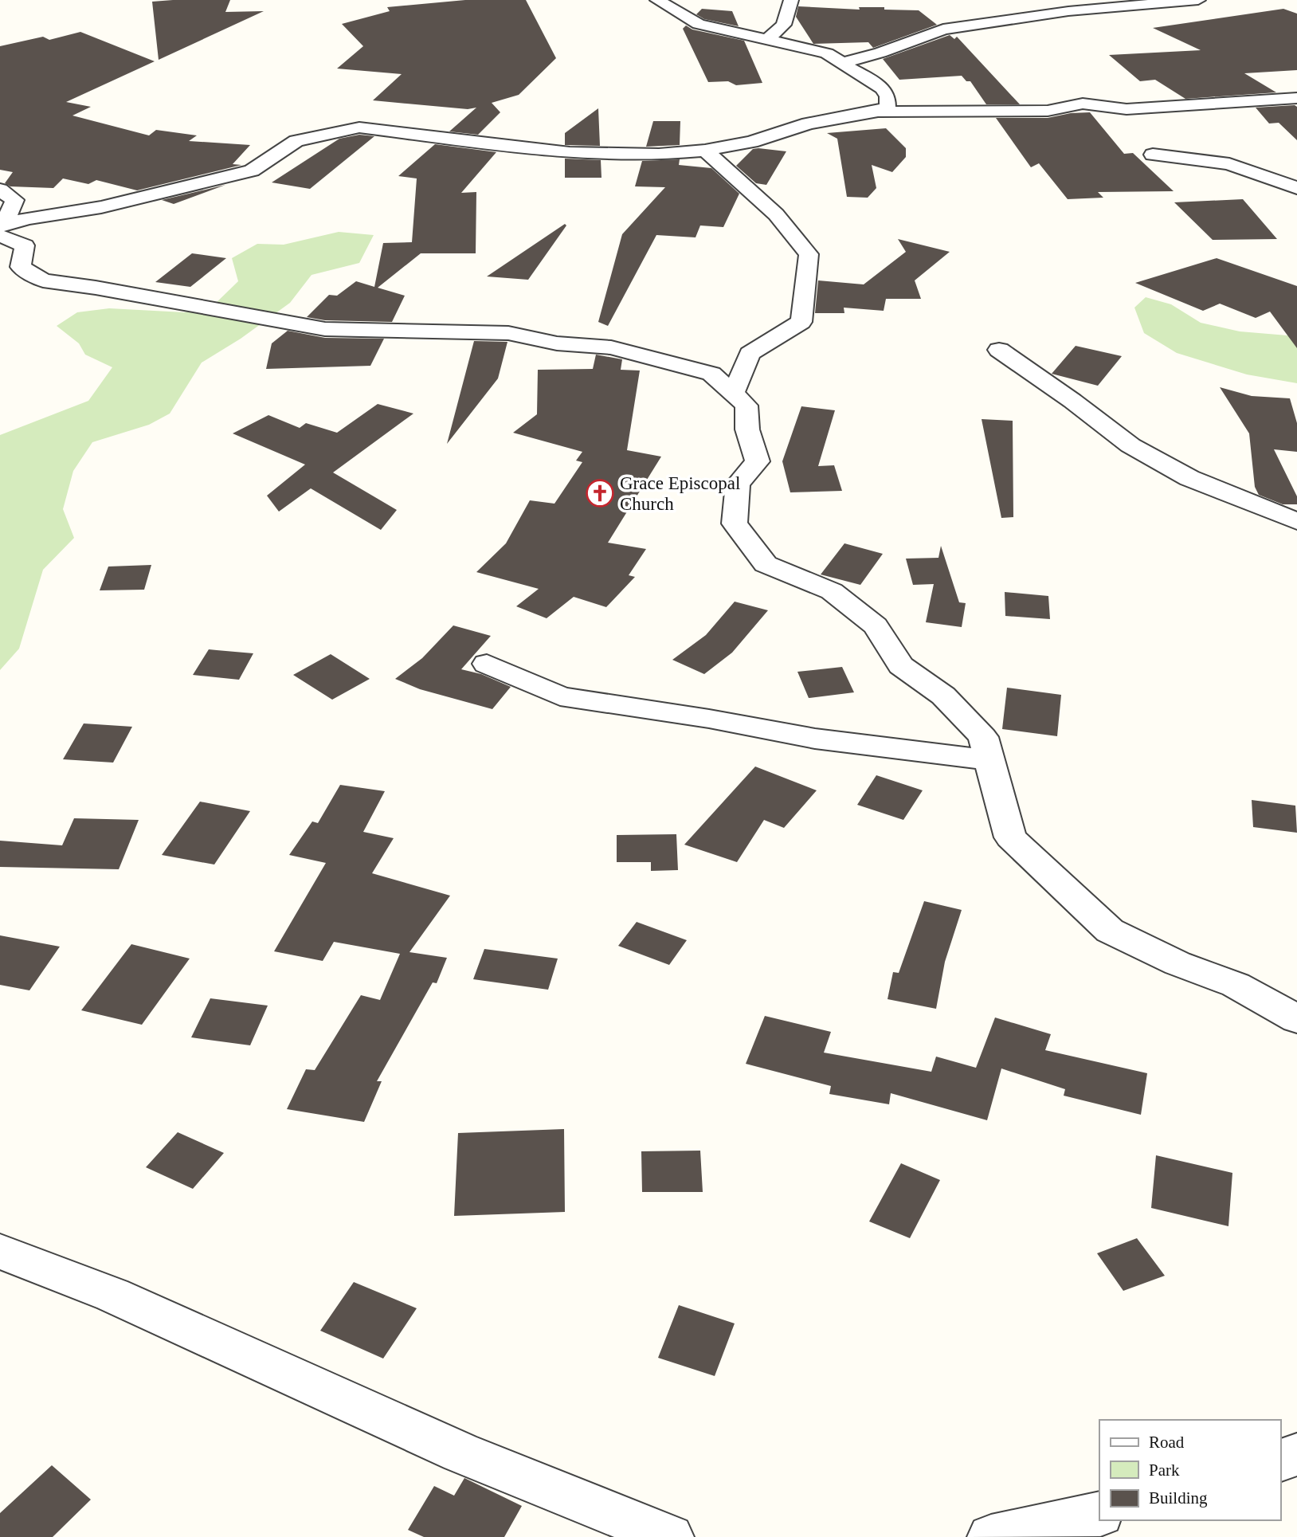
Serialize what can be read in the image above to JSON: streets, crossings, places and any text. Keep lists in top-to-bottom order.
{
  "places": {
    "church": ["Grace Episcopal Church"]
  },
  "legend": ["Road", "Park", "Building"]
}
